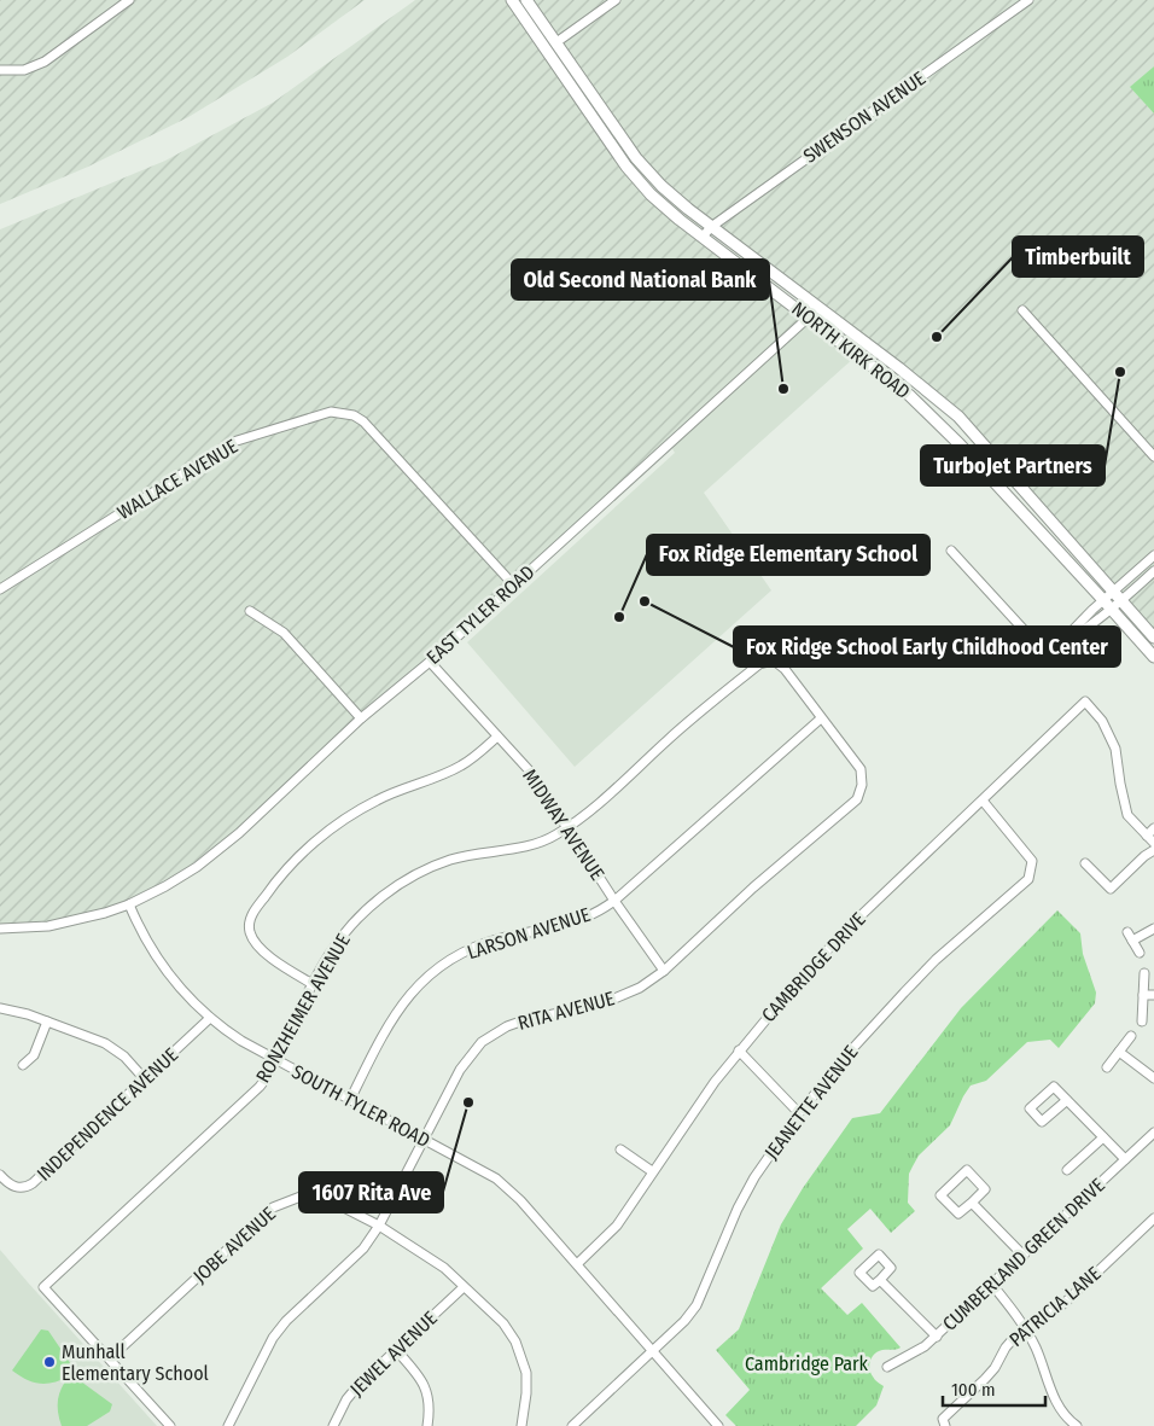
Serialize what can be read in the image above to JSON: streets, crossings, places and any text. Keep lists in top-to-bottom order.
{
  "streets": {
    "main road": ["NORTH KIRK ROAD"],
    "street": [
      "SWENSON AVENUE",
      "WALLACE AVENUE",
      "EAST TYLER ROAD",
      "MIDWAY AVENUE",
      "LARSON AVENUE",
      "CAMBRIDGE DRIVE",
      "RONZHEIMER AVENUE",
      "RITA AVENUE",
      "JEANETTE AVENUE",
      "SOUTH TYLER ROAD",
      "INDEPENDENCE AVENUE",
      "JOBE AVENUE",
      "CUMBERLAND GREEN DRIVE",
      "PATRICIA LANE",
      "JEWEL AVENUE"
    ]
  },
  "crossings": [
    ["SWENSON AVENUE", "NORTH KIRK ROAD"],
    ["NORTH KIRK ROAD", "EAST TYLER ROAD"],
    ["WALLACE AVENUE", "EAST TYLER ROAD"],
    ["EAST TYLER ROAD", "MIDWAY AVENUE"],
    ["EAST TYLER ROAD", "SOUTH TYLER ROAD"],
    ["MIDWAY AVENUE", "LARSON AVENUE"],
    ["MIDWAY AVENUE", "RONZHEIMER AVENUE"],
    ["MIDWAY AVENUE", "RITA AVENUE"],
    ["LARSON AVENUE", "RONZHEIMER AVENUE"],
    ["LARSON AVENUE", "RITA AVENUE"],
    ["LARSON AVENUE", "SOUTH TYLER ROAD"],
    ["CAMBRIDGE DRIVE", "JEANETTE AVENUE"],
    ["CAMBRIDGE DRIVE", "SOUTH TYLER ROAD"],
    ["RONZHEIMER AVENUE", "RITA AVENUE"],
    ["RONZHEIMER AVENUE", "SOUTH TYLER ROAD"],
    ["RONZHEIMER AVENUE", "JOBE AVENUE"],
    ["RITA AVENUE", "SOUTH TYLER ROAD"],
    ["RITA AVENUE", "JOBE AVENUE"],
    ["JEANETTE AVENUE", "SOUTH TYLER ROAD"],
    ["SOUTH TYLER ROAD", "INDEPENDENCE AVENUE"],
    ["JOBE AVENUE", "JEWEL AVENUE"]
  ],
  "parks": ["Cambridge Park"],
  "places": [
    "Timberbuilt",
    "TurboJet Partners",
    "Old Second National Bank",
    "Fox Ridge School Early Childhood Center",
    "Fox Ridge Elementary School",
    "1607 Rita Ave",
    "Munhall Elementary School"
  ],
  "scale_bar": "100 m"
}
